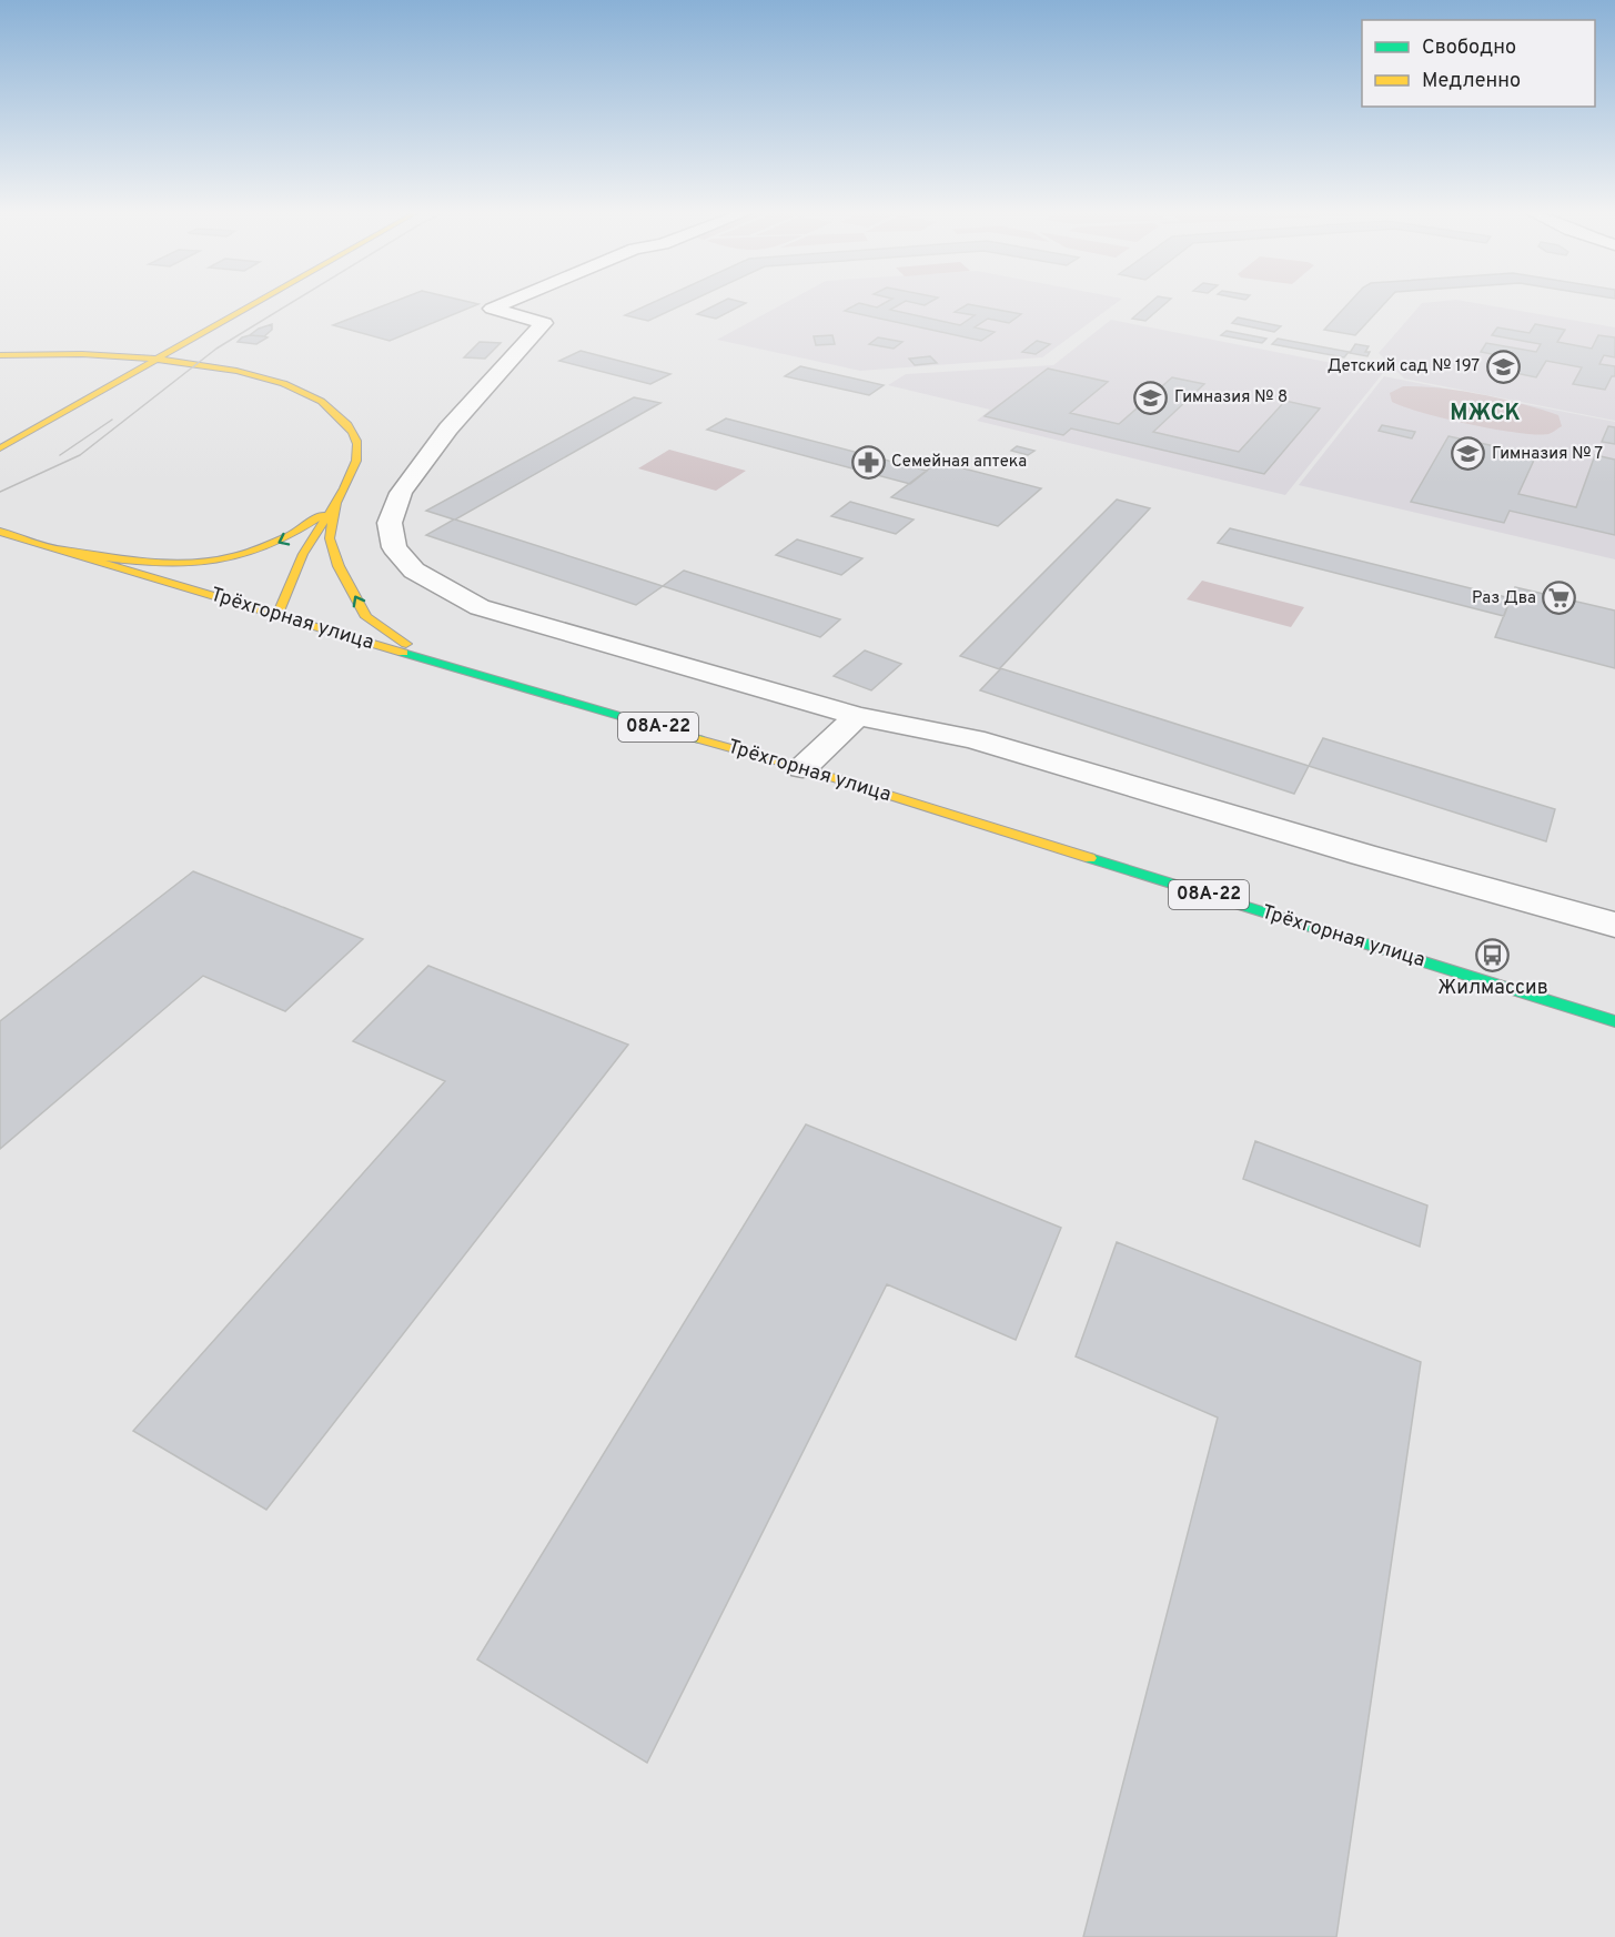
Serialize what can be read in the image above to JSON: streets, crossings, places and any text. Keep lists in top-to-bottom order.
{
  "streets": {
    "main road": ["Трёхгорная улица", "08А-22"]
  },
  "districts": ["МЖСК"],
  "places": {
    "school or university": ["Детский сад № 197", "Гимназия № 8", "Гимназия № 7"],
    "pharmacy": ["Семейная аптека"],
    "supermarket": ["Раз Два"],
    "bus stop": ["Жилмассив"]
  },
  "legend": ["Свободно", "Медленно"]
}
